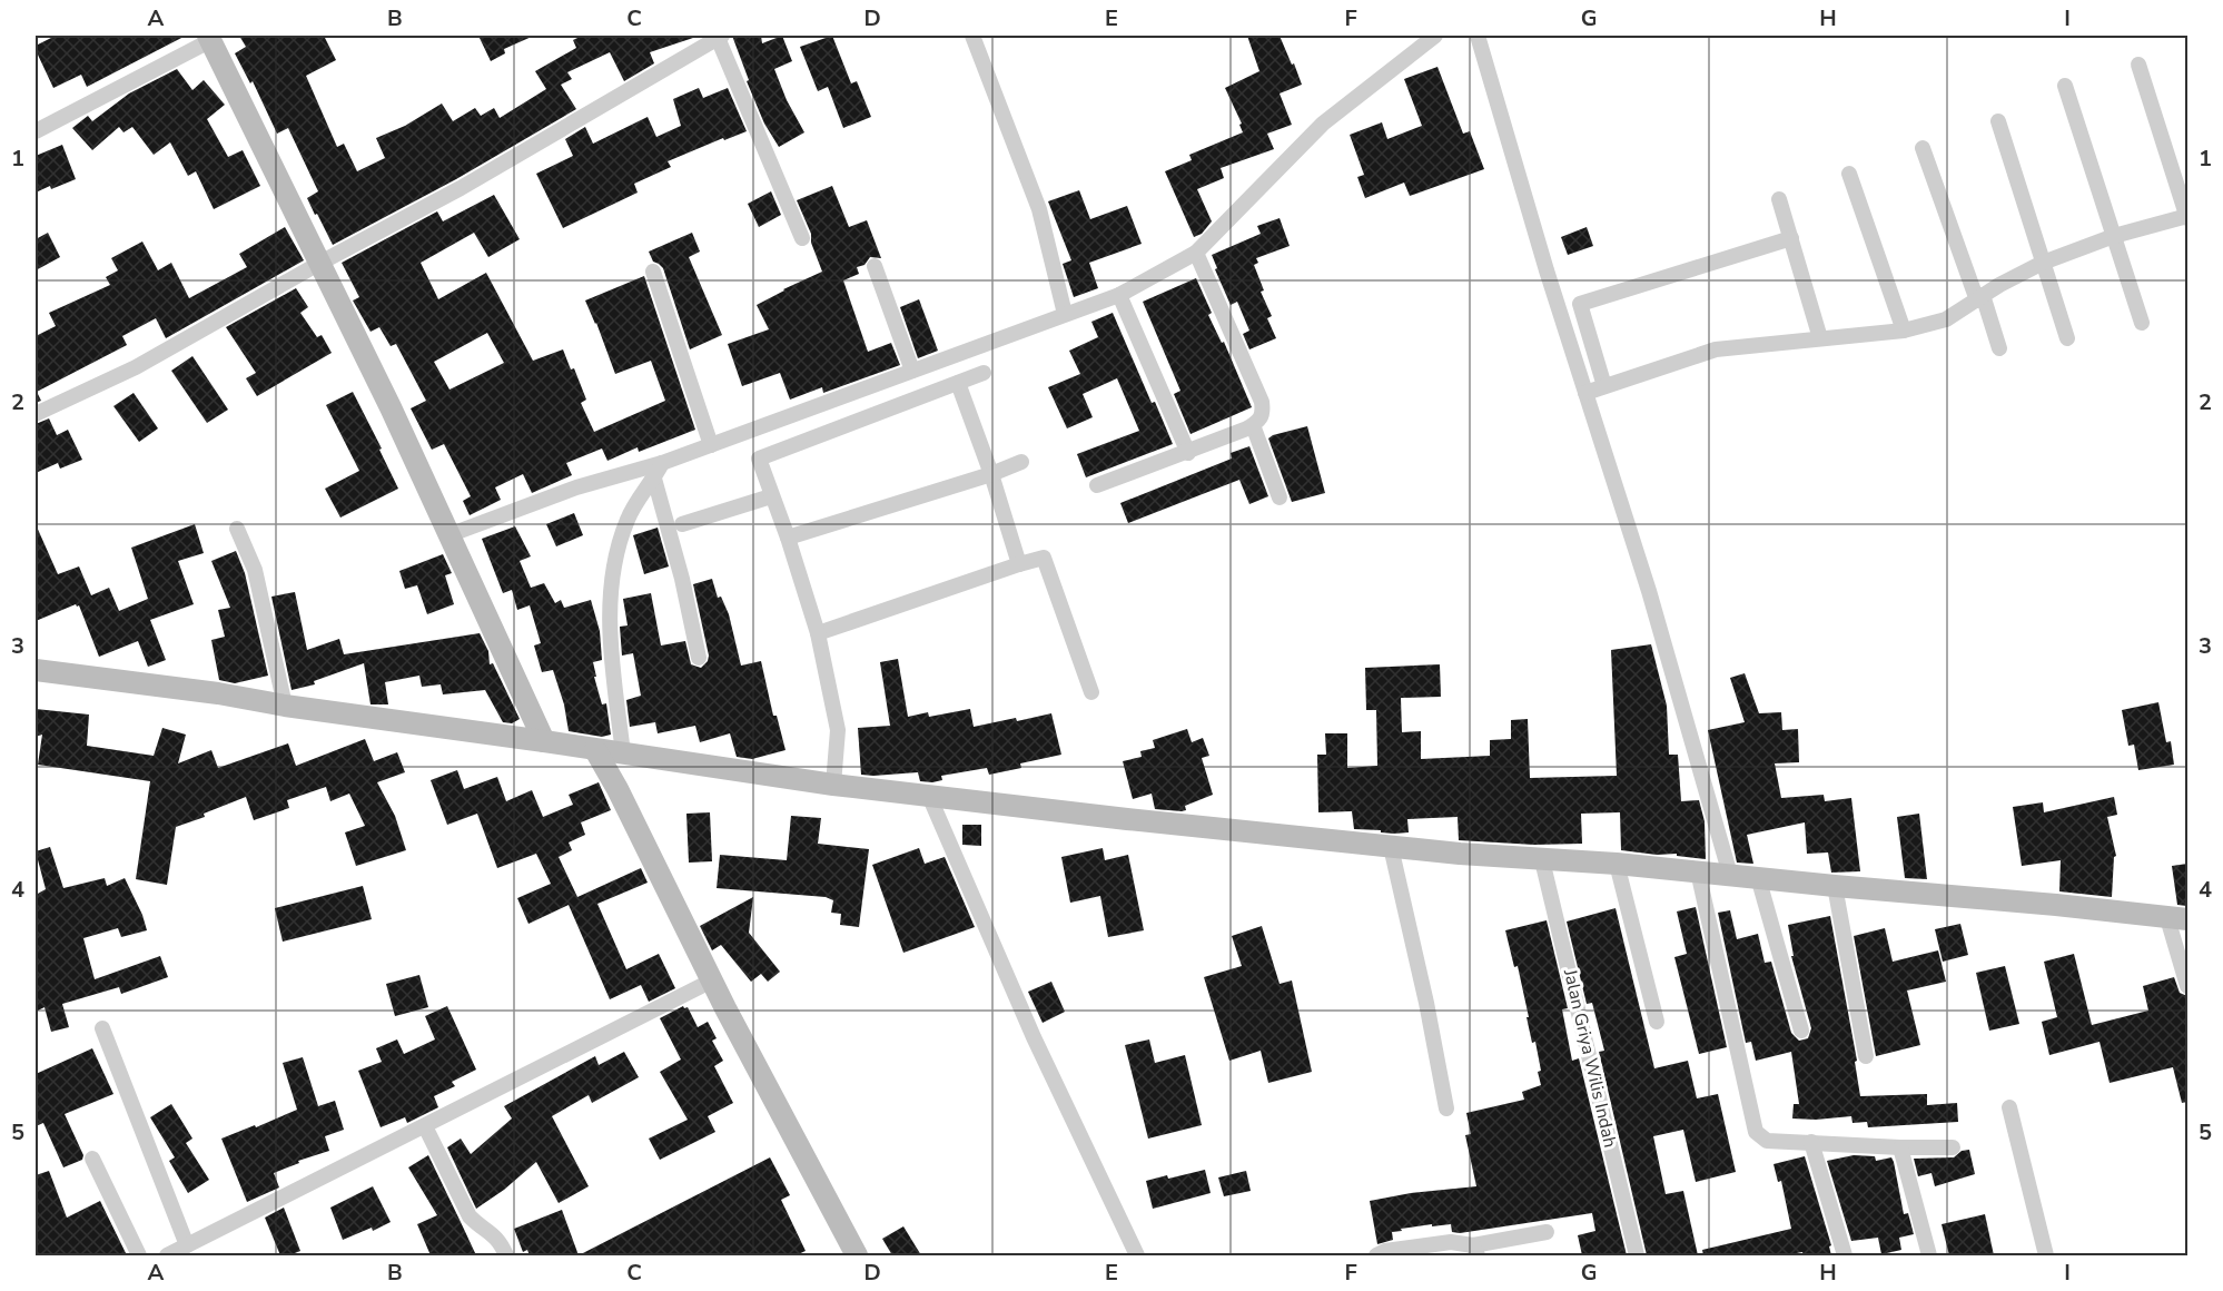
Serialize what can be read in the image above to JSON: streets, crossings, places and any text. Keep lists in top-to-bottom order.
{
  "streets": {
    "street": ["Jalan Griya Wilis Indah"]
  },
  "grid": {
    "columns": [
      "A",
      "B",
      "C",
      "D",
      "E",
      "F",
      "G",
      "H",
      "I"
    ],
    "rows": [
      "1",
      "2",
      "3",
      "4",
      "5"
    ]
  }
}
